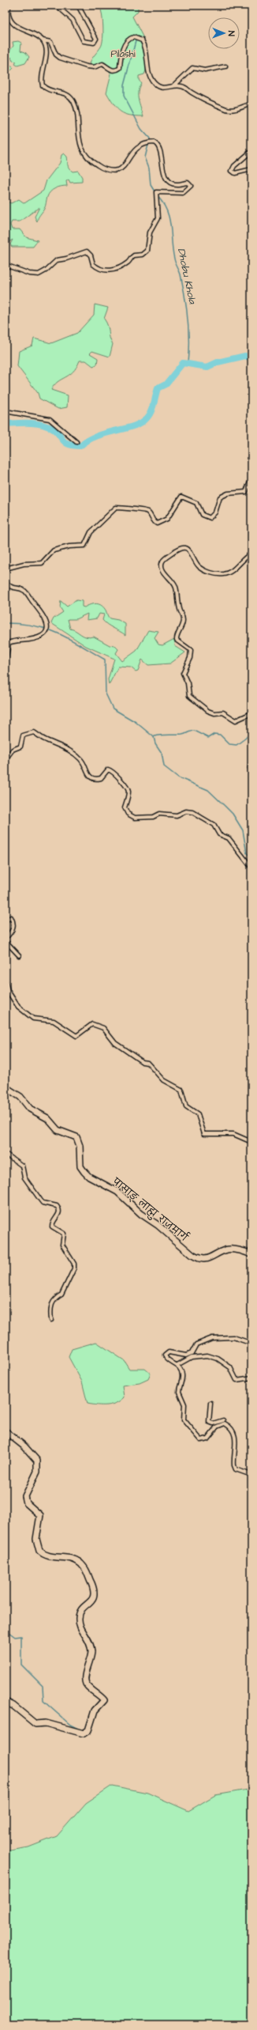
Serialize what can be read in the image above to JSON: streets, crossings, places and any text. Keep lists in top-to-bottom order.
{
  "streets": {
    "main road": ["पासाङ् लाह्मु राजमार्ग"]
  },
  "water": ["Dhobu Khola"],
  "parks": ["Pilashi"],
  "north": "right"
}
